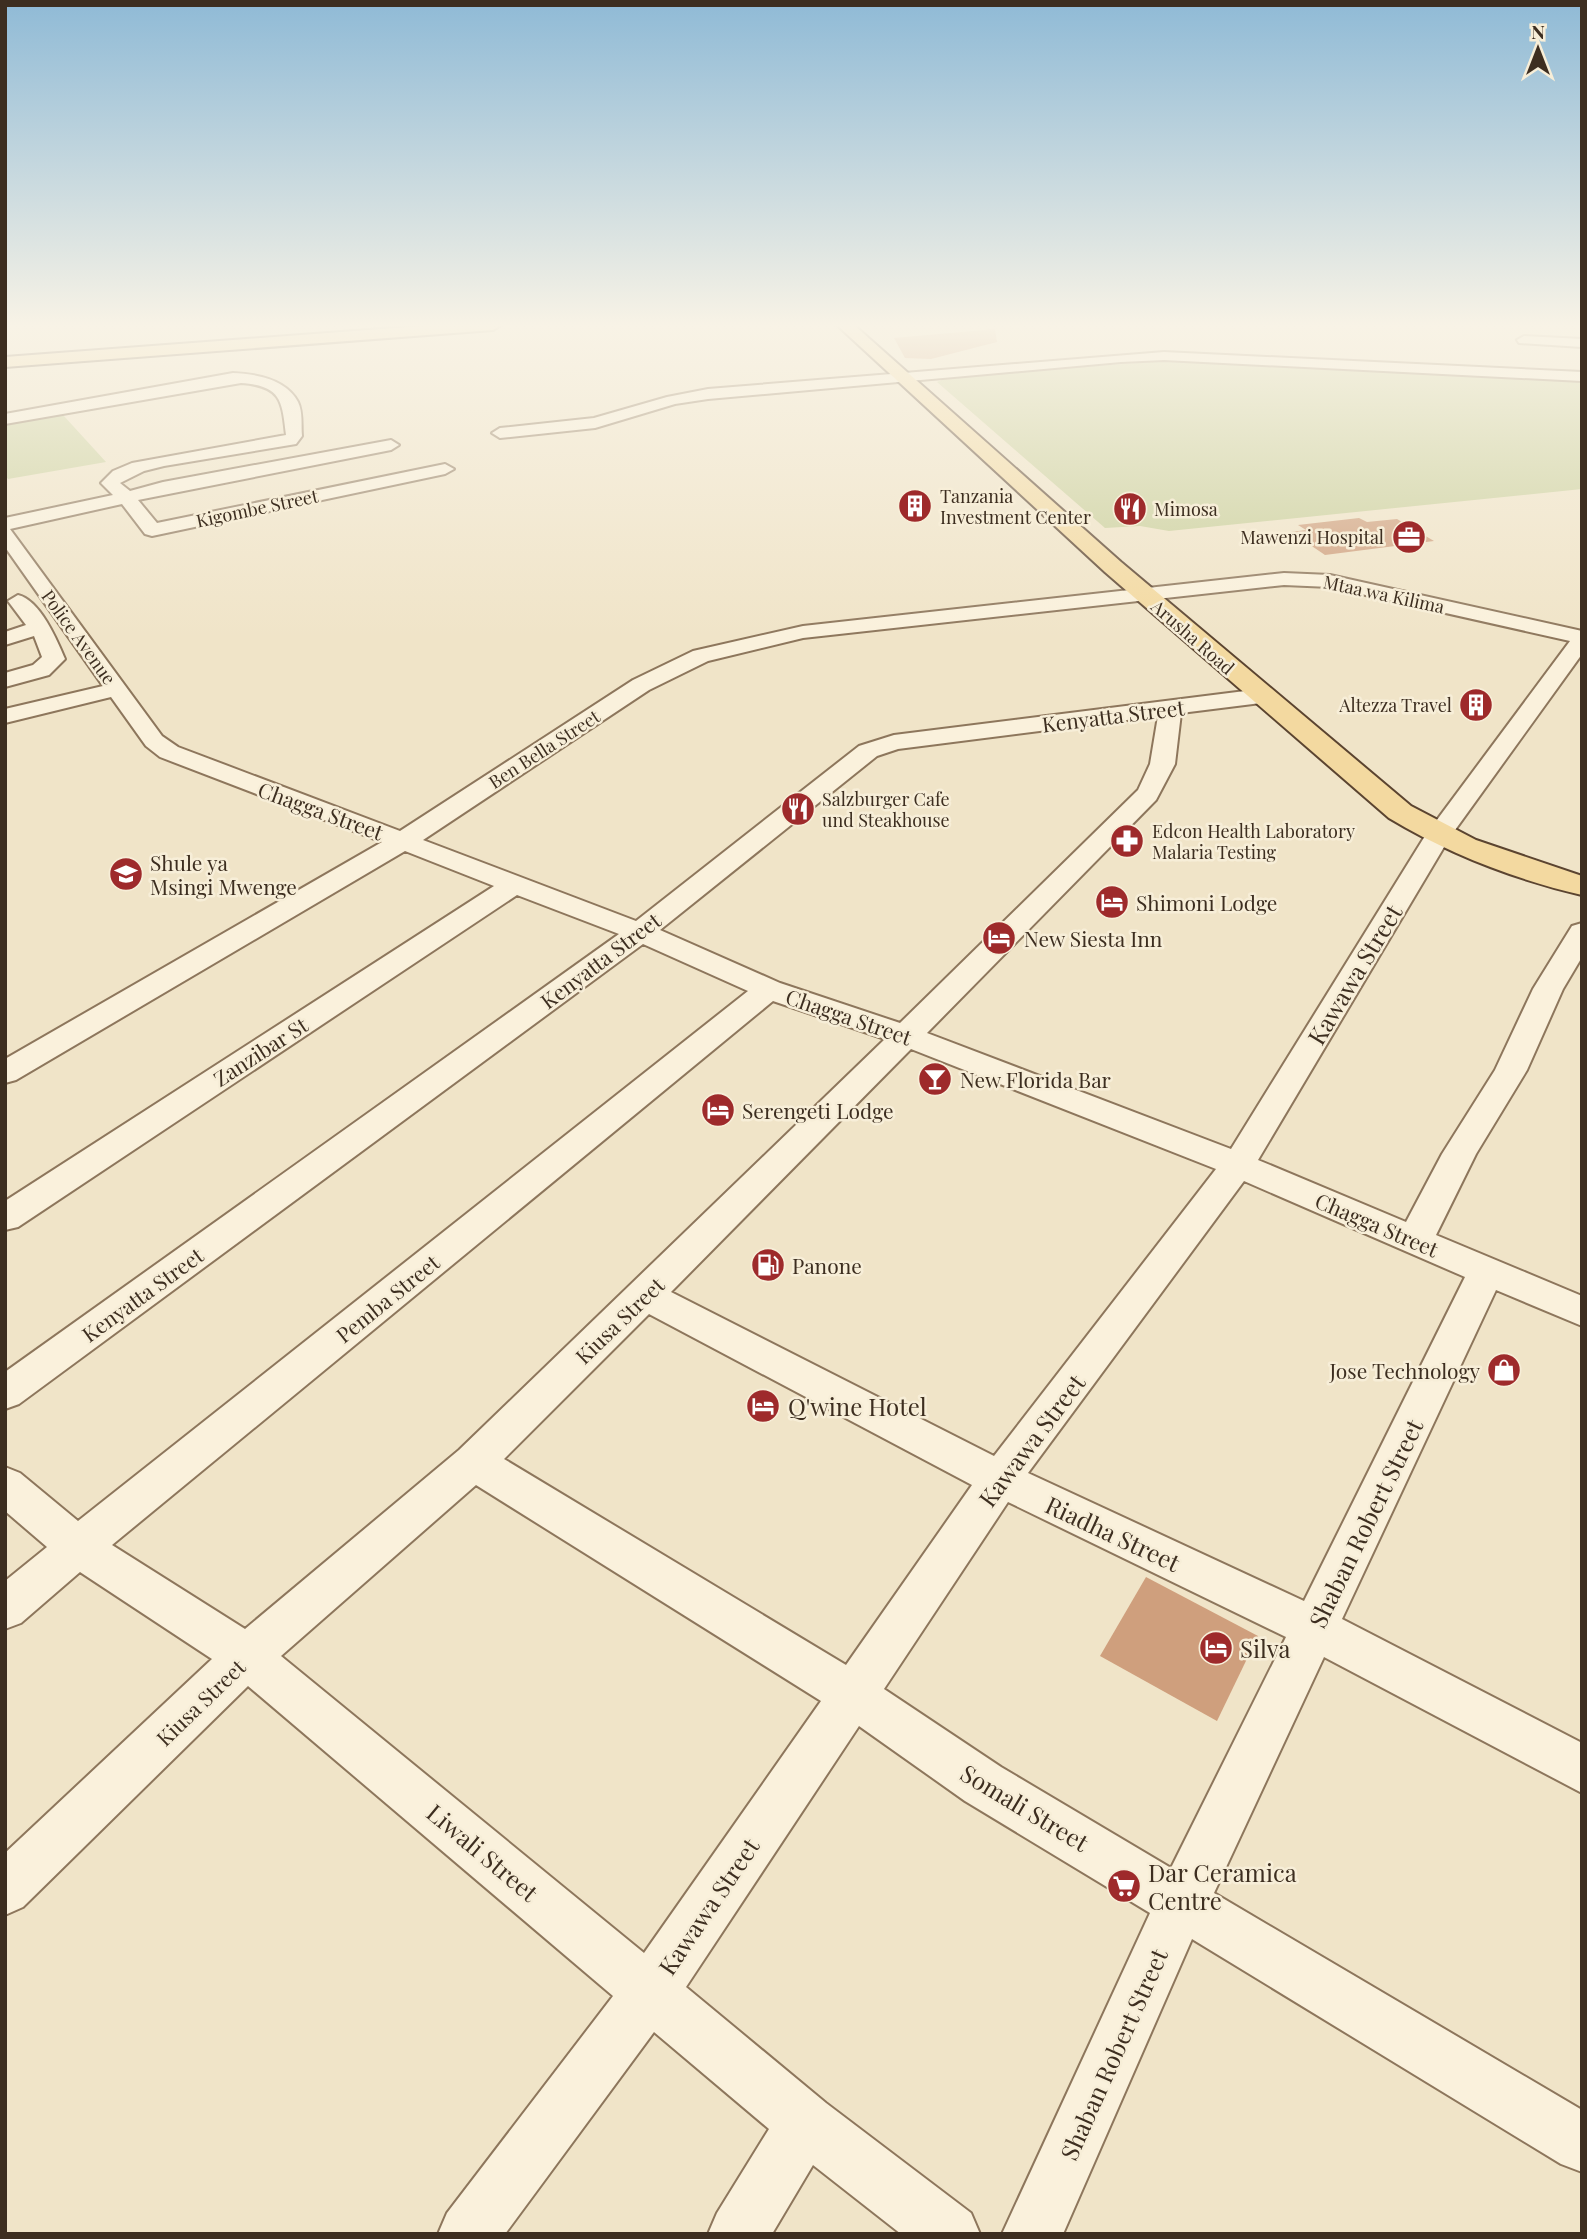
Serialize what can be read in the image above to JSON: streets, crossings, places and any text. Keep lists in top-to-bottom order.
{
  "streets": {
    "main road": ["Arusha Road"],
    "street": [
      "Kigombe Street",
      "Mtaa wa Kilima",
      "Police Avenue",
      "Kenyatta Street",
      "Ben Bella Street",
      "Chagga Street",
      "Kawawa Street",
      "Zanzibar St",
      "Pemba Street",
      "Kiusa Street",
      "Shaban Robert Street",
      "Riadha Street",
      "Somali Street",
      "Liwali Street"
    ]
  },
  "crossings": [
    ["Mtaa wa Kilima", "Arusha Road"],
    ["Mtaa wa Kilima", "Ben Bella Street"],
    ["Mtaa wa Kilima", "Kawawa Street"],
    ["Police Avenue", "Chagga Street"],
    ["Arusha Road", "Kenyatta Street"],
    ["Arusha Road", "Ben Bella Street"],
    ["Arusha Road", "Kawawa Street"],
    ["Kenyatta Street", "Chagga Street"],
    ["Kenyatta Street", "Kiusa Street"],
    ["Ben Bella Street", "Chagga Street"],
    ["Chagga Street", "Kawawa Street"],
    ["Chagga Street", "Zanzibar St"],
    ["Chagga Street", "Pemba Street"],
    ["Chagga Street", "Kiusa Street"],
    ["Chagga Street", "Shaban Robert Street"],
    ["Kawawa Street", "Riadha Street"],
    ["Kawawa Street", "Somali Street"],
    ["Kawawa Street", "Liwali Street"],
    ["Pemba Street", "Liwali Street"],
    ["Kiusa Street", "Riadha Street"],
    ["Kiusa Street", "Somali Street"],
    ["Kiusa Street", "Liwali Street"],
    ["Shaban Robert Street", "Riadha Street"],
    ["Shaban Robert Street", "Somali Street"]
  ],
  "places": {
    "building": ["Tanzania Investment Center", "Altezza Travel"],
    "restaurant": ["Mimosa", "Salzburger Cafe und Steakhouse"],
    "office": ["Mawenzi Hospital"],
    "pharmacy": ["Edcon Health Laboratory Malaria Testing"],
    "school or university": ["Shule ya Msingi Mwenge"],
    "hotel": [
      "Shimoni Lodge",
      "New Siesta Inn",
      "Serengeti Lodge",
      "Q'wine Hotel",
      "Silva"
    ],
    "bar": ["New Florida Bar"],
    "fuel station": ["Panone"],
    "shop": ["Jose Technology"],
    "supermarket": ["Dar Ceramica Centre"]
  },
  "north": "top"
}
